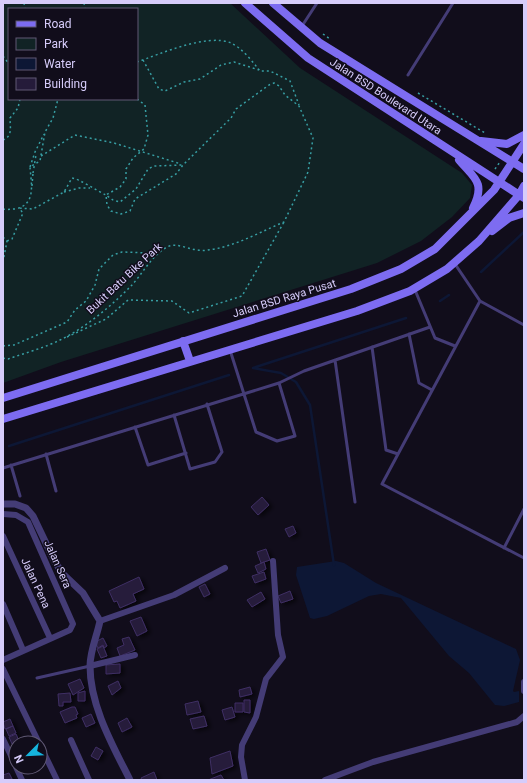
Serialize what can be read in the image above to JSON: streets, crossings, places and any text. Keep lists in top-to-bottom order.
{
  "streets": {
    "main road": ["Jalan BSD Boulevard Utara", "Jalan BSD Raya Pusat"],
    "street": ["Jalan Sera", "Jalan Pena"],
    "path": ["Bukit Batu Bike Park"]
  },
  "crossings": [
    ["Jalan BSD Boulevard Utara", "Jalan BSD Raya Pusat"],
    ["Jalan Sera", "Jalan Pena"]
  ],
  "legend": [
    "Road",
    "Park",
    "Water",
    "Building"
  ],
  "north": "bottom left"
}
